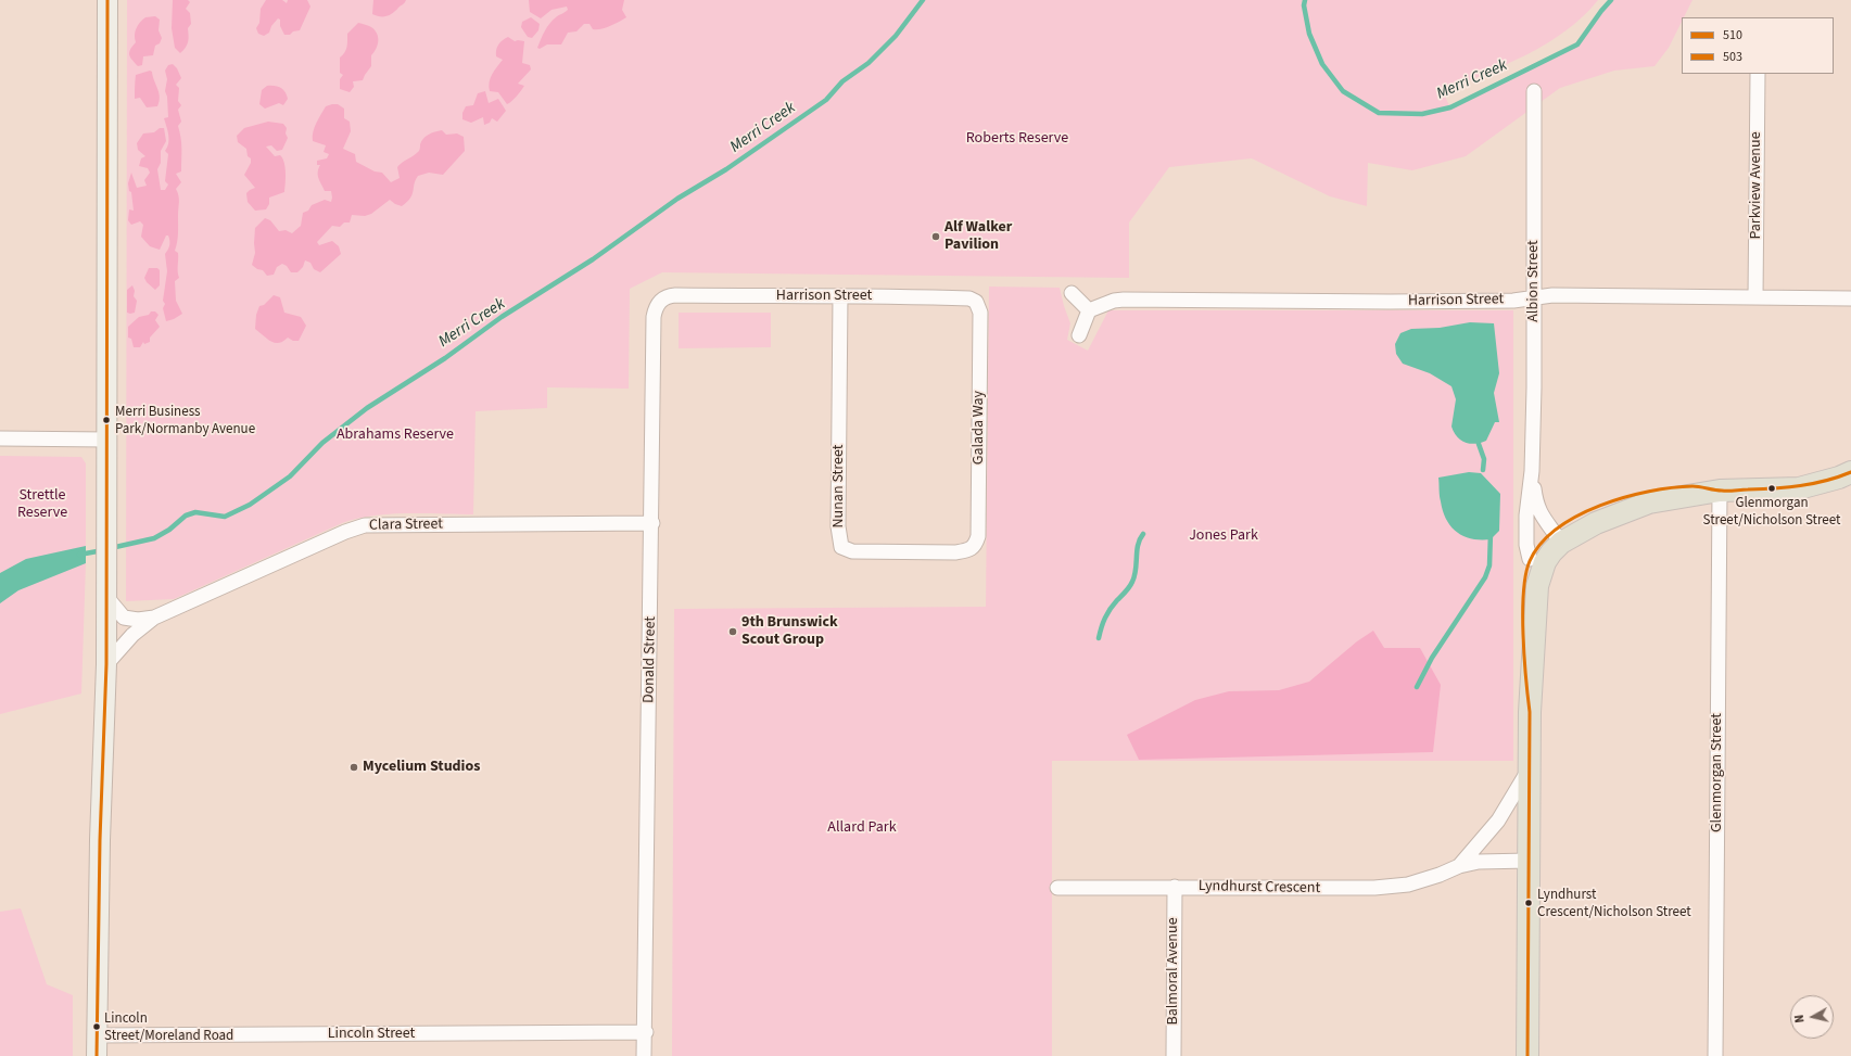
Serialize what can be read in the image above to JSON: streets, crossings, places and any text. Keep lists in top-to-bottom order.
{
  "streets": {
    "main road": ["Albion Street"],
    "street": [
      "Parkview Avenue",
      "Harrison Street",
      "Galada Way",
      "Nunan Street",
      "Clara Street",
      "Donald Street",
      "Glenmorgan Street",
      "Lyndhurst Crescent",
      "Balmoral Avenue",
      "Lincoln Street"
    ]
  },
  "crossings": [
    ["Parkview Avenue", "Harrison Street"],
    ["Albion Street", "Harrison Street"],
    ["Albion Street", "Lyndhurst Crescent"],
    ["Harrison Street", "Galada Way"],
    ["Harrison Street", "Nunan Street"],
    ["Harrison Street", "Donald Street"],
    ["Galada Way", "Nunan Street"],
    ["Clara Street", "Donald Street"],
    ["Donald Street", "Lincoln Street"],
    ["Lyndhurst Crescent", "Balmoral Avenue"]
  ],
  "water": ["Merri Creek"],
  "parks": [
    "Roberts Reserve",
    "Abrahams Reserve",
    "Strettle Reserve",
    "Jones Park",
    "Allard Park"
  ],
  "places": [
    "Alf Walker Pavilion",
    "Merri Business Park/Normanby Avenue",
    "Glenmorgan Street/Nicholson Street",
    "9th Brunswick Scout Group",
    "Mycelium Studios",
    "Lyndhurst Crescent/Nicholson Street",
    "Lincoln Street/Moreland Road"
  ],
  "lines": ["transit line 510", "transit line 503"],
  "legend": ["510", "503"],
  "north": "left"
}
